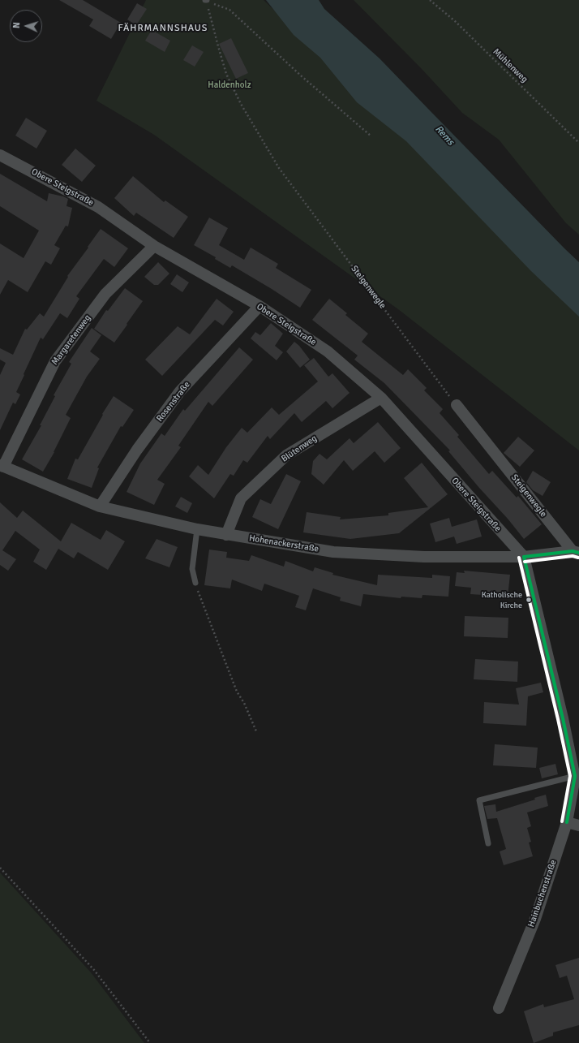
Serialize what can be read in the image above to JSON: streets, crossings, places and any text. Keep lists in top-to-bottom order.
{
  "streets": {
    "street": [
      "Obere Steigstraße",
      "Steigenwegle",
      "Margaretenweg",
      "Rosenstraße",
      "Blütenweg",
      "Hohenackerstraße",
      "Hainbuchenstraße"
    ],
    "path": ["Mühlenweg"]
  },
  "crossings": [
    ["Obere Steigstraße", "Margaretenweg"],
    ["Obere Steigstraße", "Rosenstraße"],
    ["Obere Steigstraße", "Blütenweg"],
    ["Obere Steigstraße", "Hohenackerstraße"],
    ["Obere Steigstraße", "Hainbuchenstraße"],
    ["Steigenwegle", "Hohenackerstraße"],
    ["Margaretenweg", "Hohenackerstraße"],
    ["Rosenstraße", "Hohenackerstraße"],
    ["Blütenweg", "Hohenackerstraße"],
    ["Hohenackerstraße", "Hainbuchenstraße"]
  ],
  "districts": ["FÄHRMANNSHAUS"],
  "water": ["Rems"],
  "parks": ["Haldenholz"],
  "places": ["Katholische Kirche"],
  "north": "left"
}
